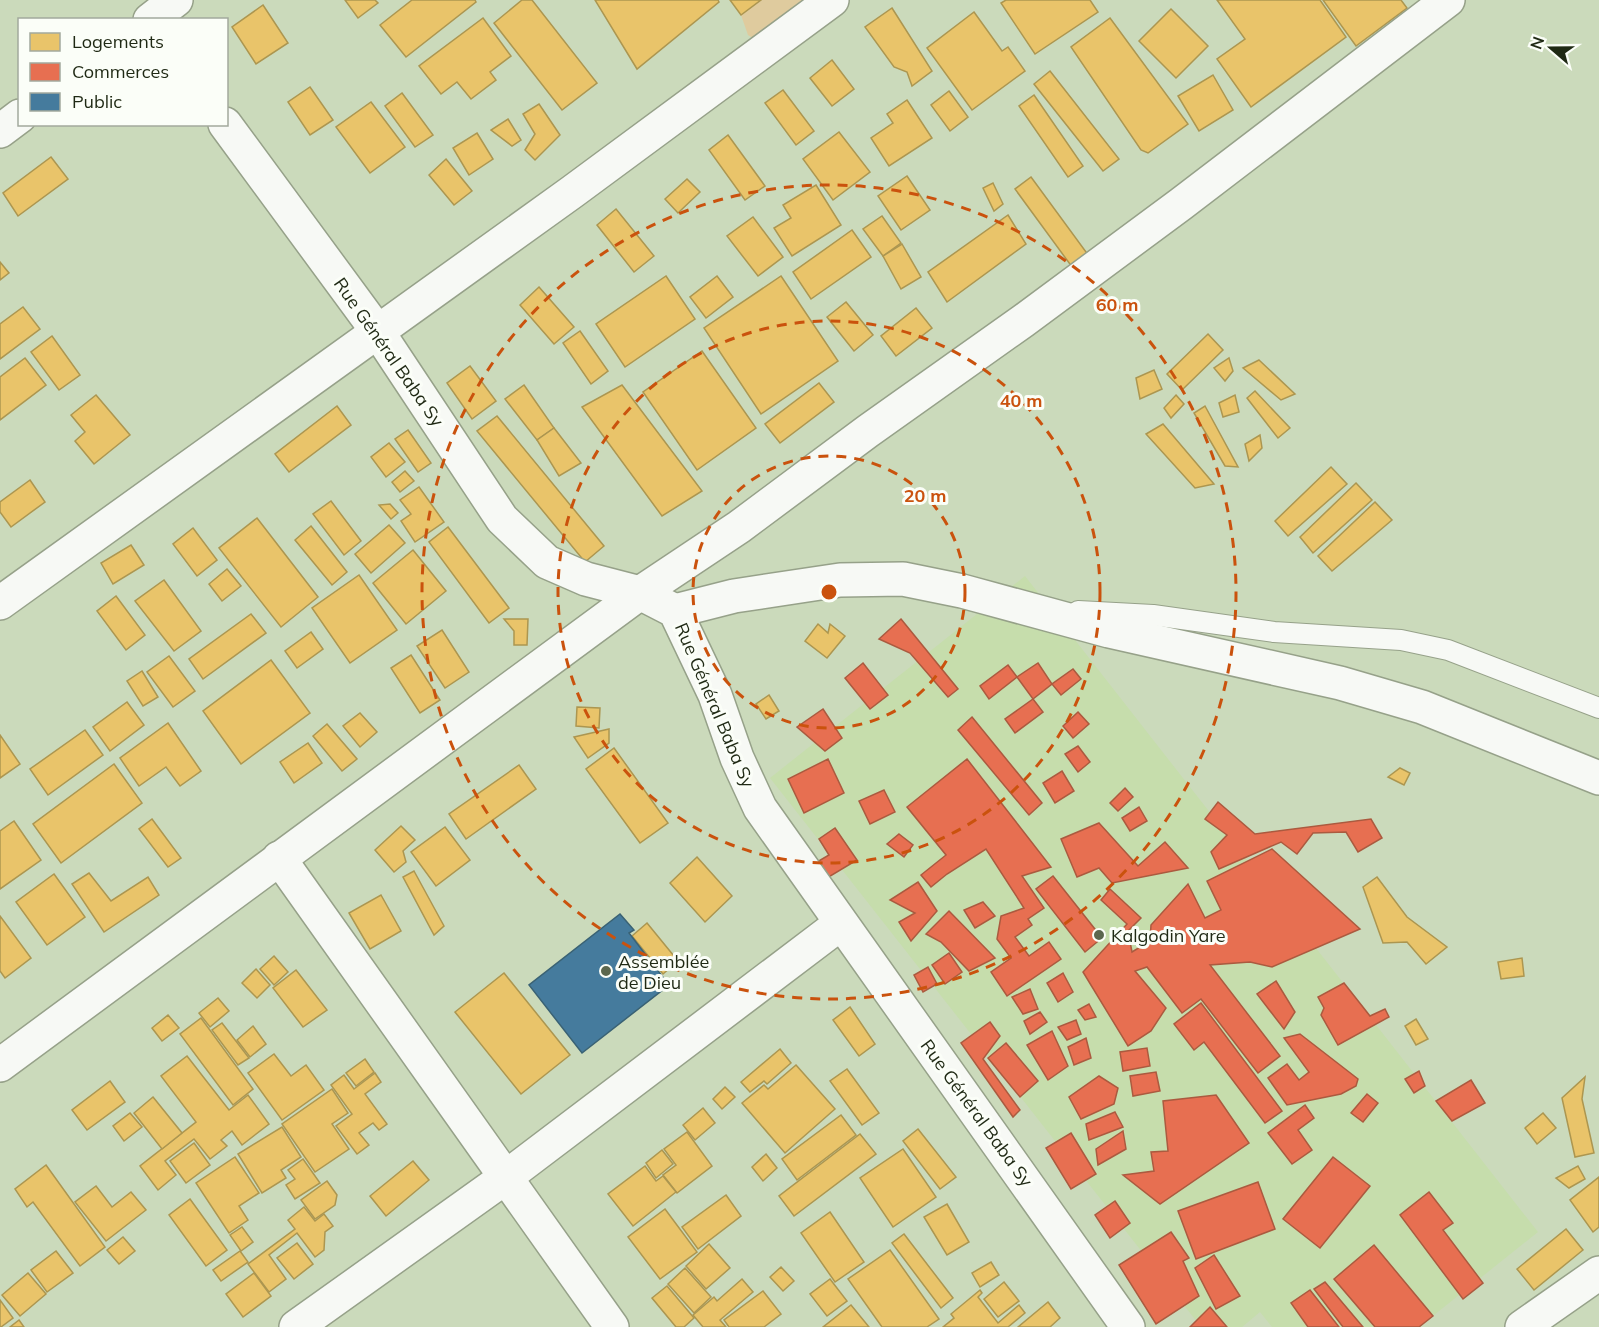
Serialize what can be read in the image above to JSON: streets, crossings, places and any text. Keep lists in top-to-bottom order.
{
  "streets": {
    "street": ["Rue Général Baba Sy"]
  },
  "places": ["Kalgodin Yare", "Assemblée de Dieu"],
  "legend": ["Logements", "Commerces", "Public"],
  "north": "left",
  "rings": ["60 m", "40 m", "20 m"]
}
